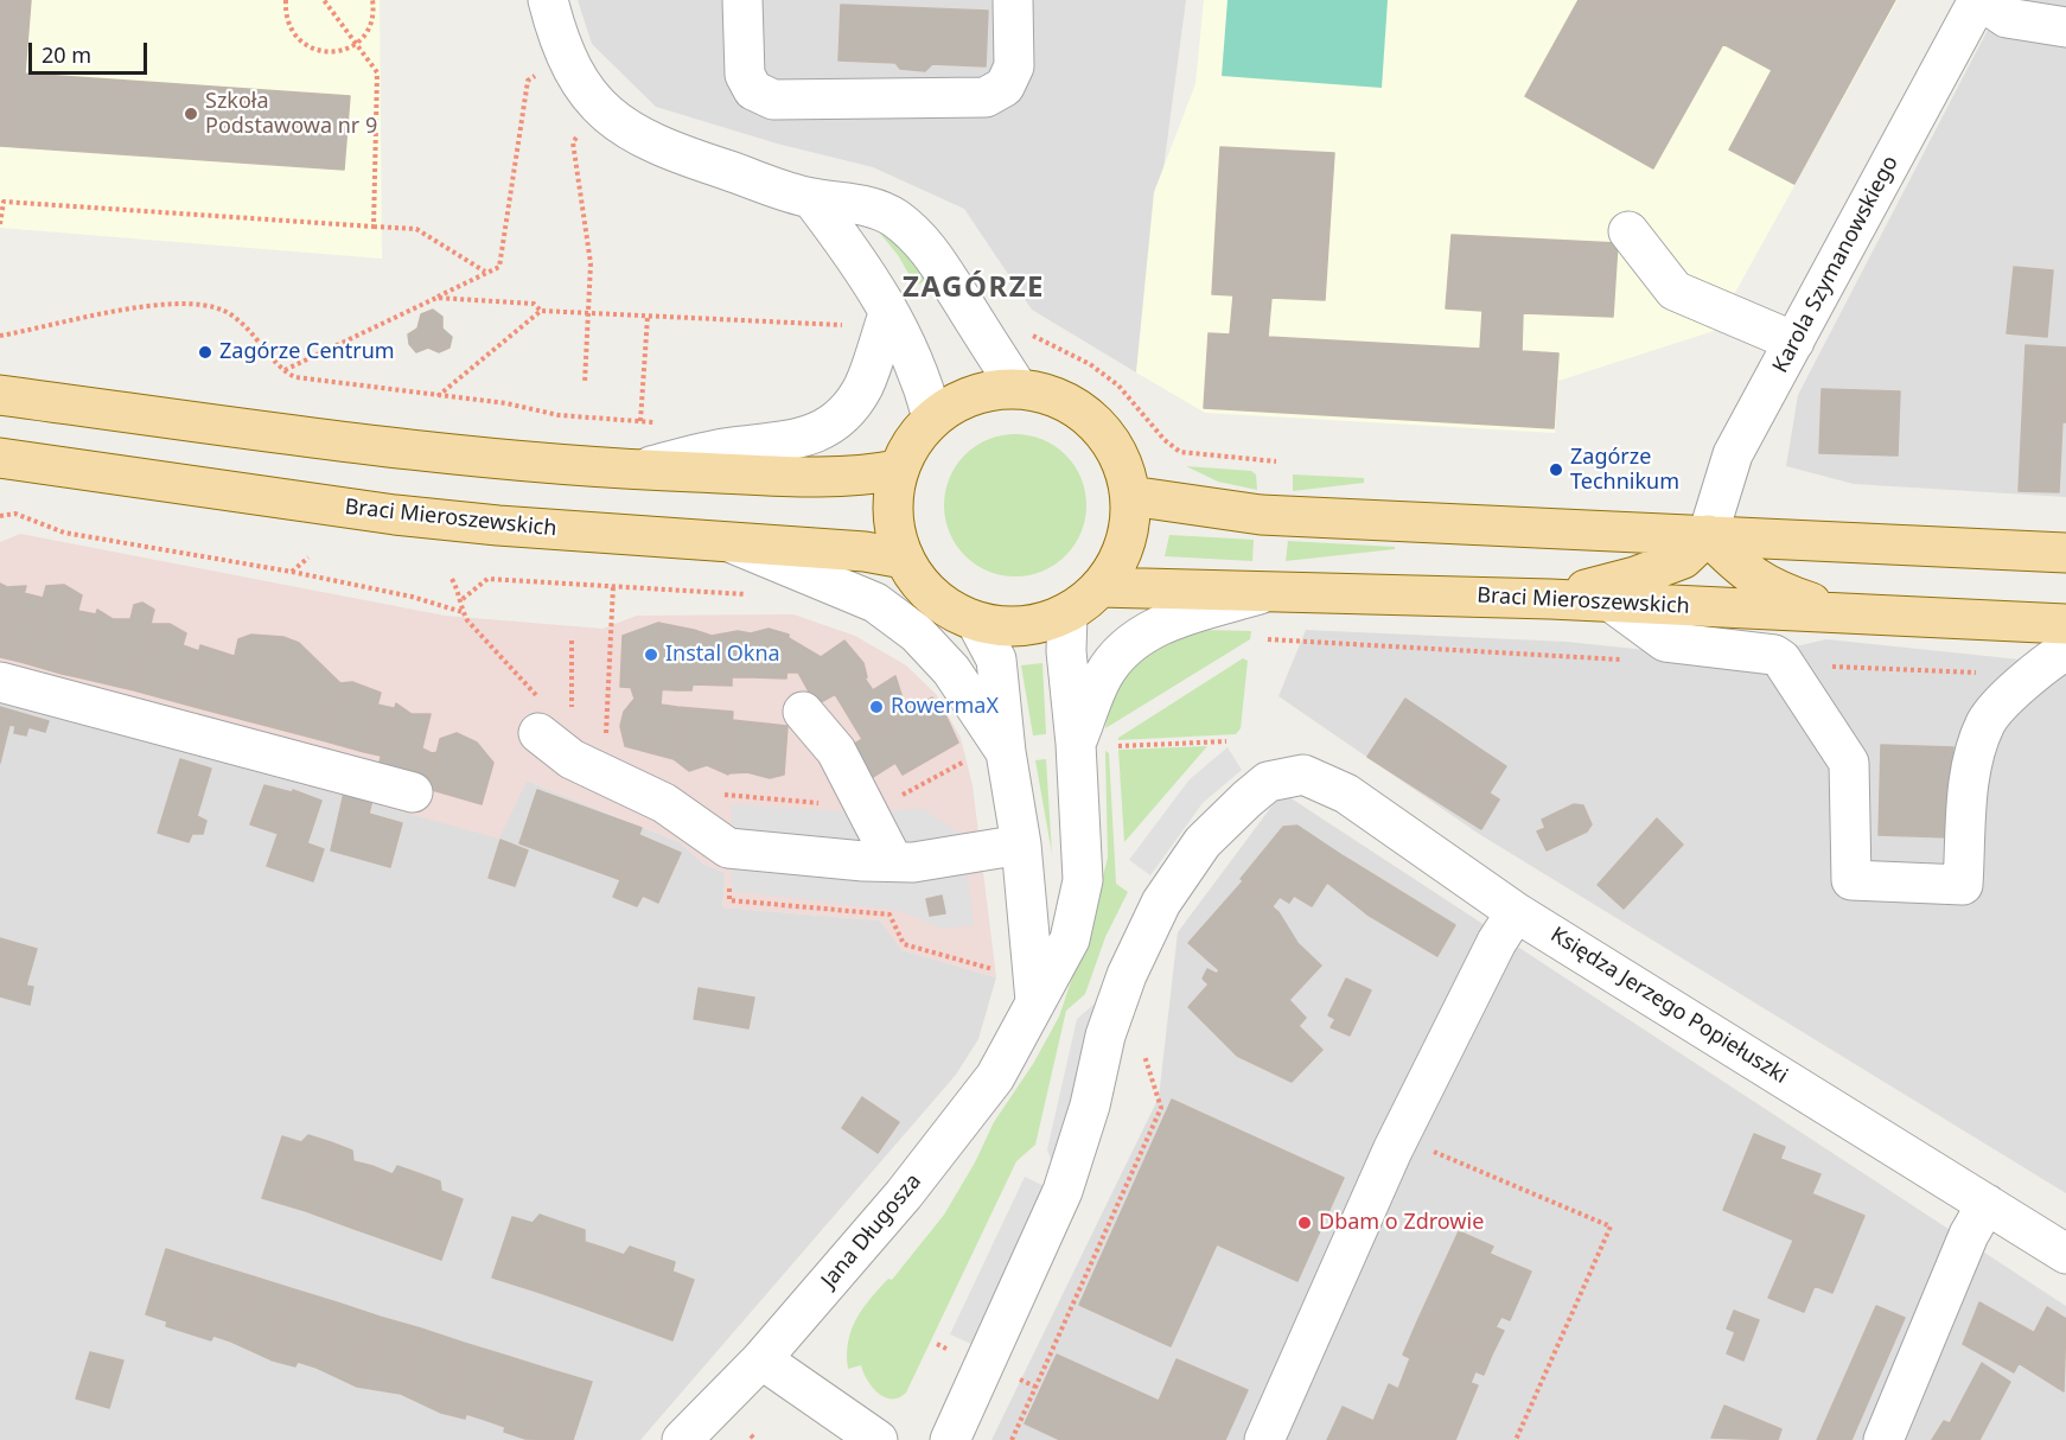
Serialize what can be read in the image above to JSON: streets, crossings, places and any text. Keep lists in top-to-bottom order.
{
  "streets": {
    "main road": ["Braci Mieroszewskich"],
    "street": ["Karola Szymanowskiego", "Księdza Jerzego Popiełuszki", "Jana Długosza"]
  },
  "crossings": [
    ["Braci Mieroszewskich", "Jana Długosza"]
  ],
  "districts": ["ZAGÓRZE"],
  "places": [
    "Szkoła Podstawowa nr 9",
    "Zagórze Centrum",
    "Zagórze Technikum",
    "Instal Okna",
    "RowermaX",
    "Dbam o Zdrowie"
  ],
  "scale_bar": "20 m"
}
